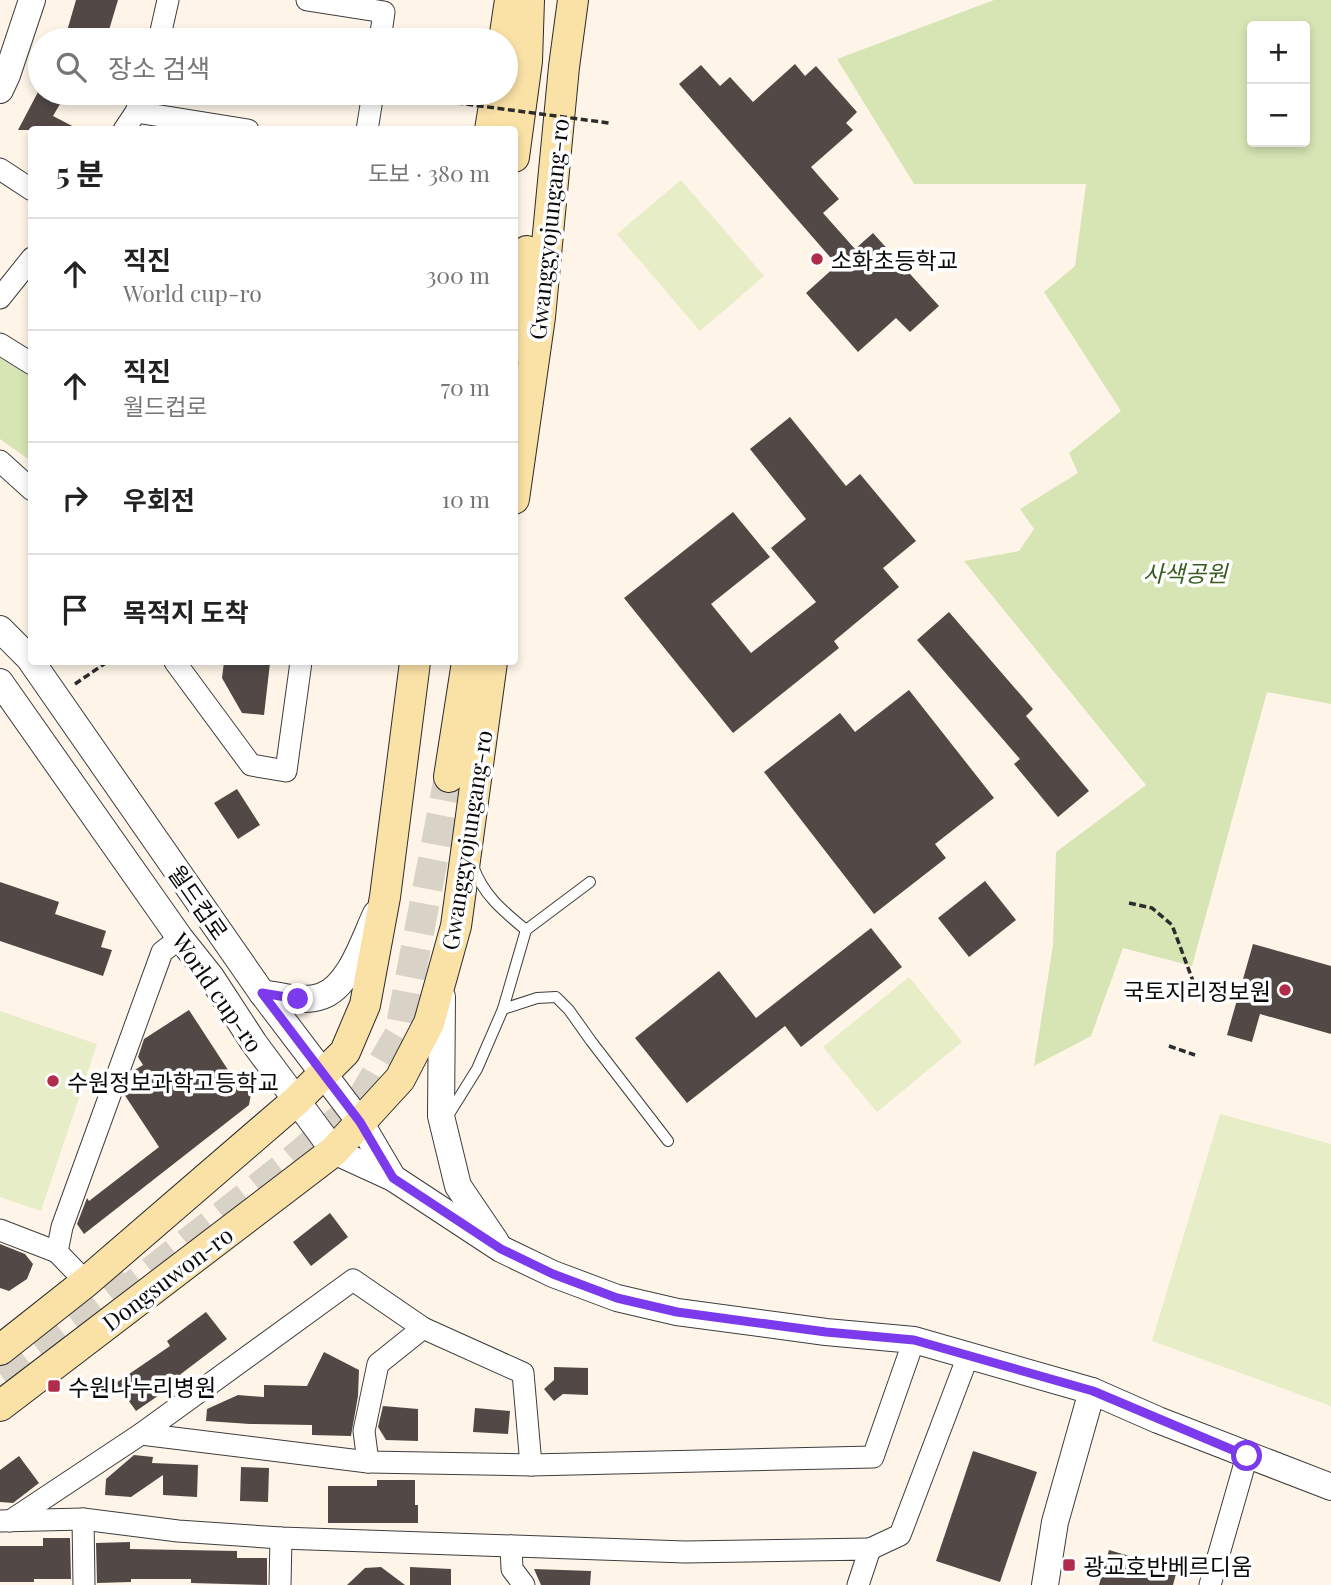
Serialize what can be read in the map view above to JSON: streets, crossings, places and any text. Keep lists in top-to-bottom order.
{
  "streets": {
    "main road": ["Gwanggyojungang-ro", "Dongsuwon-ro"],
    "street": ["월드컵로", "World cup-ro"]
  },
  "crossings": [
    ["Gwanggyojungang-ro", "월드컵로"],
    ["Gwanggyojungang-ro", "World cup-ro"],
    ["Gwanggyojungang-ro", "Dongsuwon-ro"],
    ["월드컵로", "World cup-ro"],
    ["World cup-ro", "Dongsuwon-ro"]
  ],
  "parks": ["사색공원"],
  "places": {
    "other": ["소화초등학교", "국토지리정보원", "수원정보과학고등학교"],
    "transit": ["수원나누리병원", "광교호반베르디움"]
  },
  "page": {
    "map_buttons": ["+", "−"],
    "search": "장소 검색",
    "heading": ["5 분", "도보 · 380 m"],
    "list": [
      ["직진", "World cup-ro", "300 m"],
      ["직진", "월드컵로", "70 m"],
      ["우회전", "10 m"],
      "목적지 도착"
    ]
  }
}
